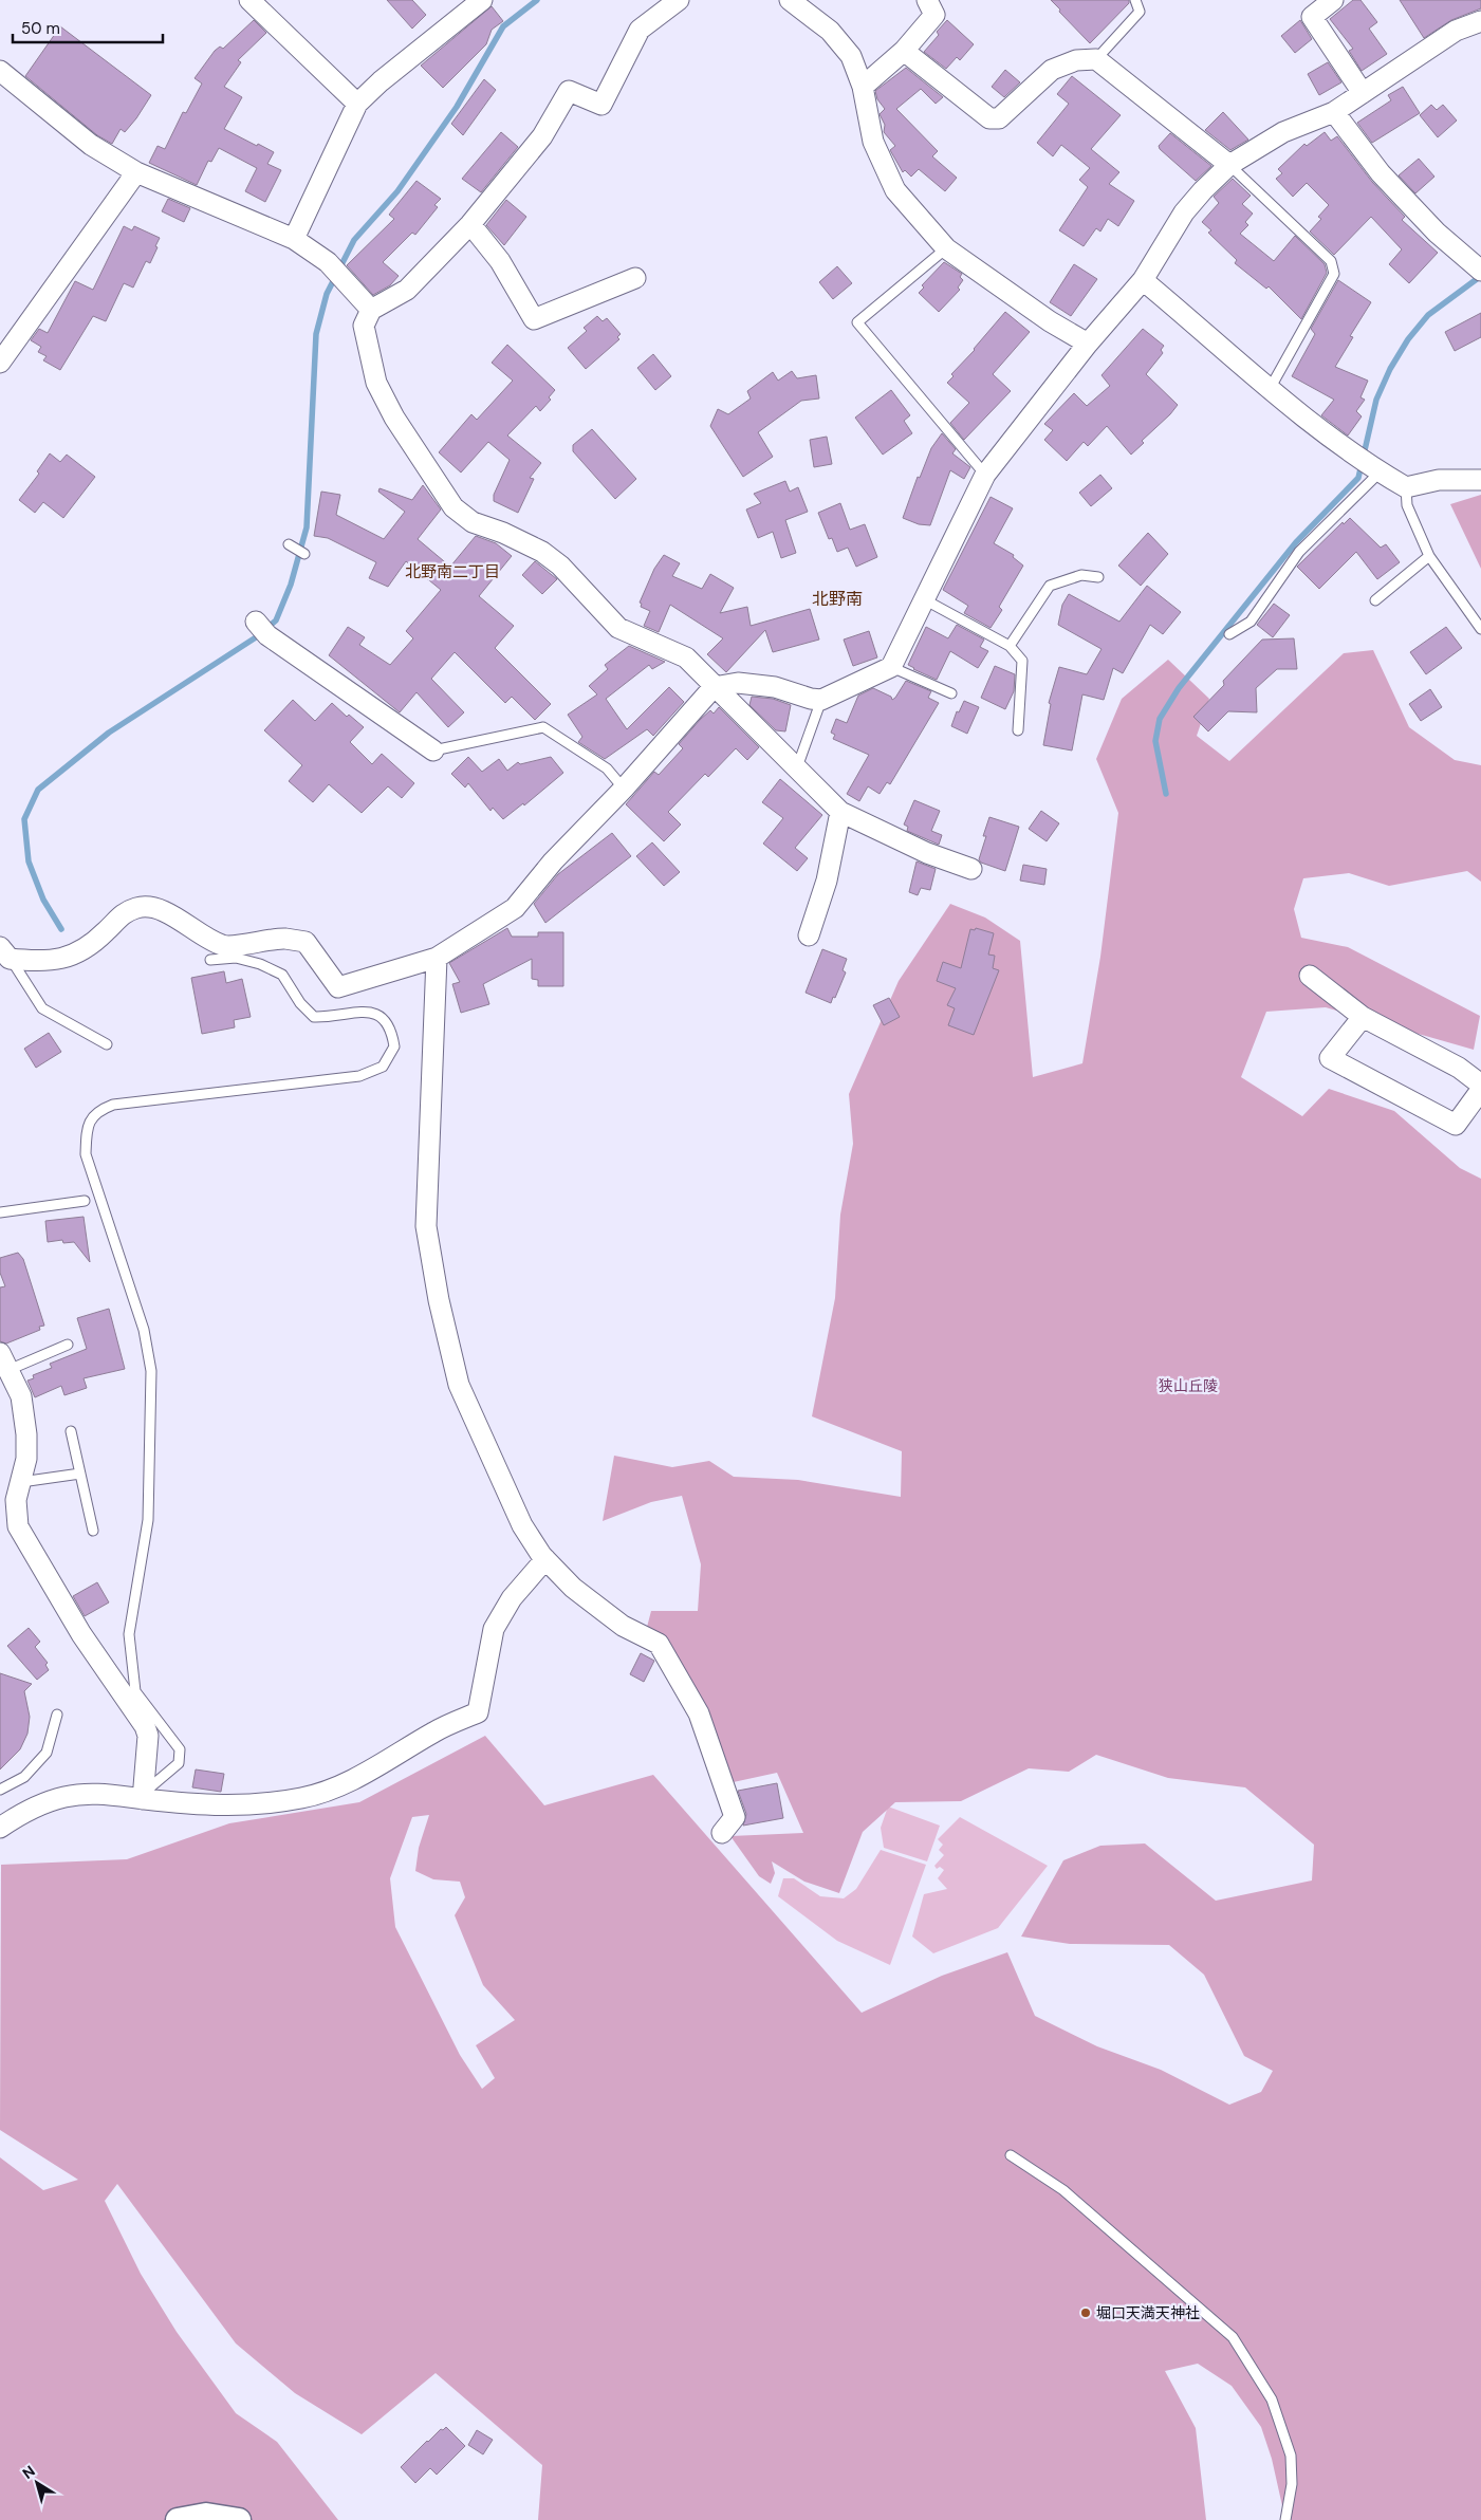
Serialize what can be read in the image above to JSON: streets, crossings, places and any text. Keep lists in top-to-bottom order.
{
  "districts": ["北野南二丁目", "北野南"],
  "parks": ["狭山丘陵"],
  "places": ["堀口天満天神社"],
  "scale_bar": "50 m",
  "north": "top left"
}
